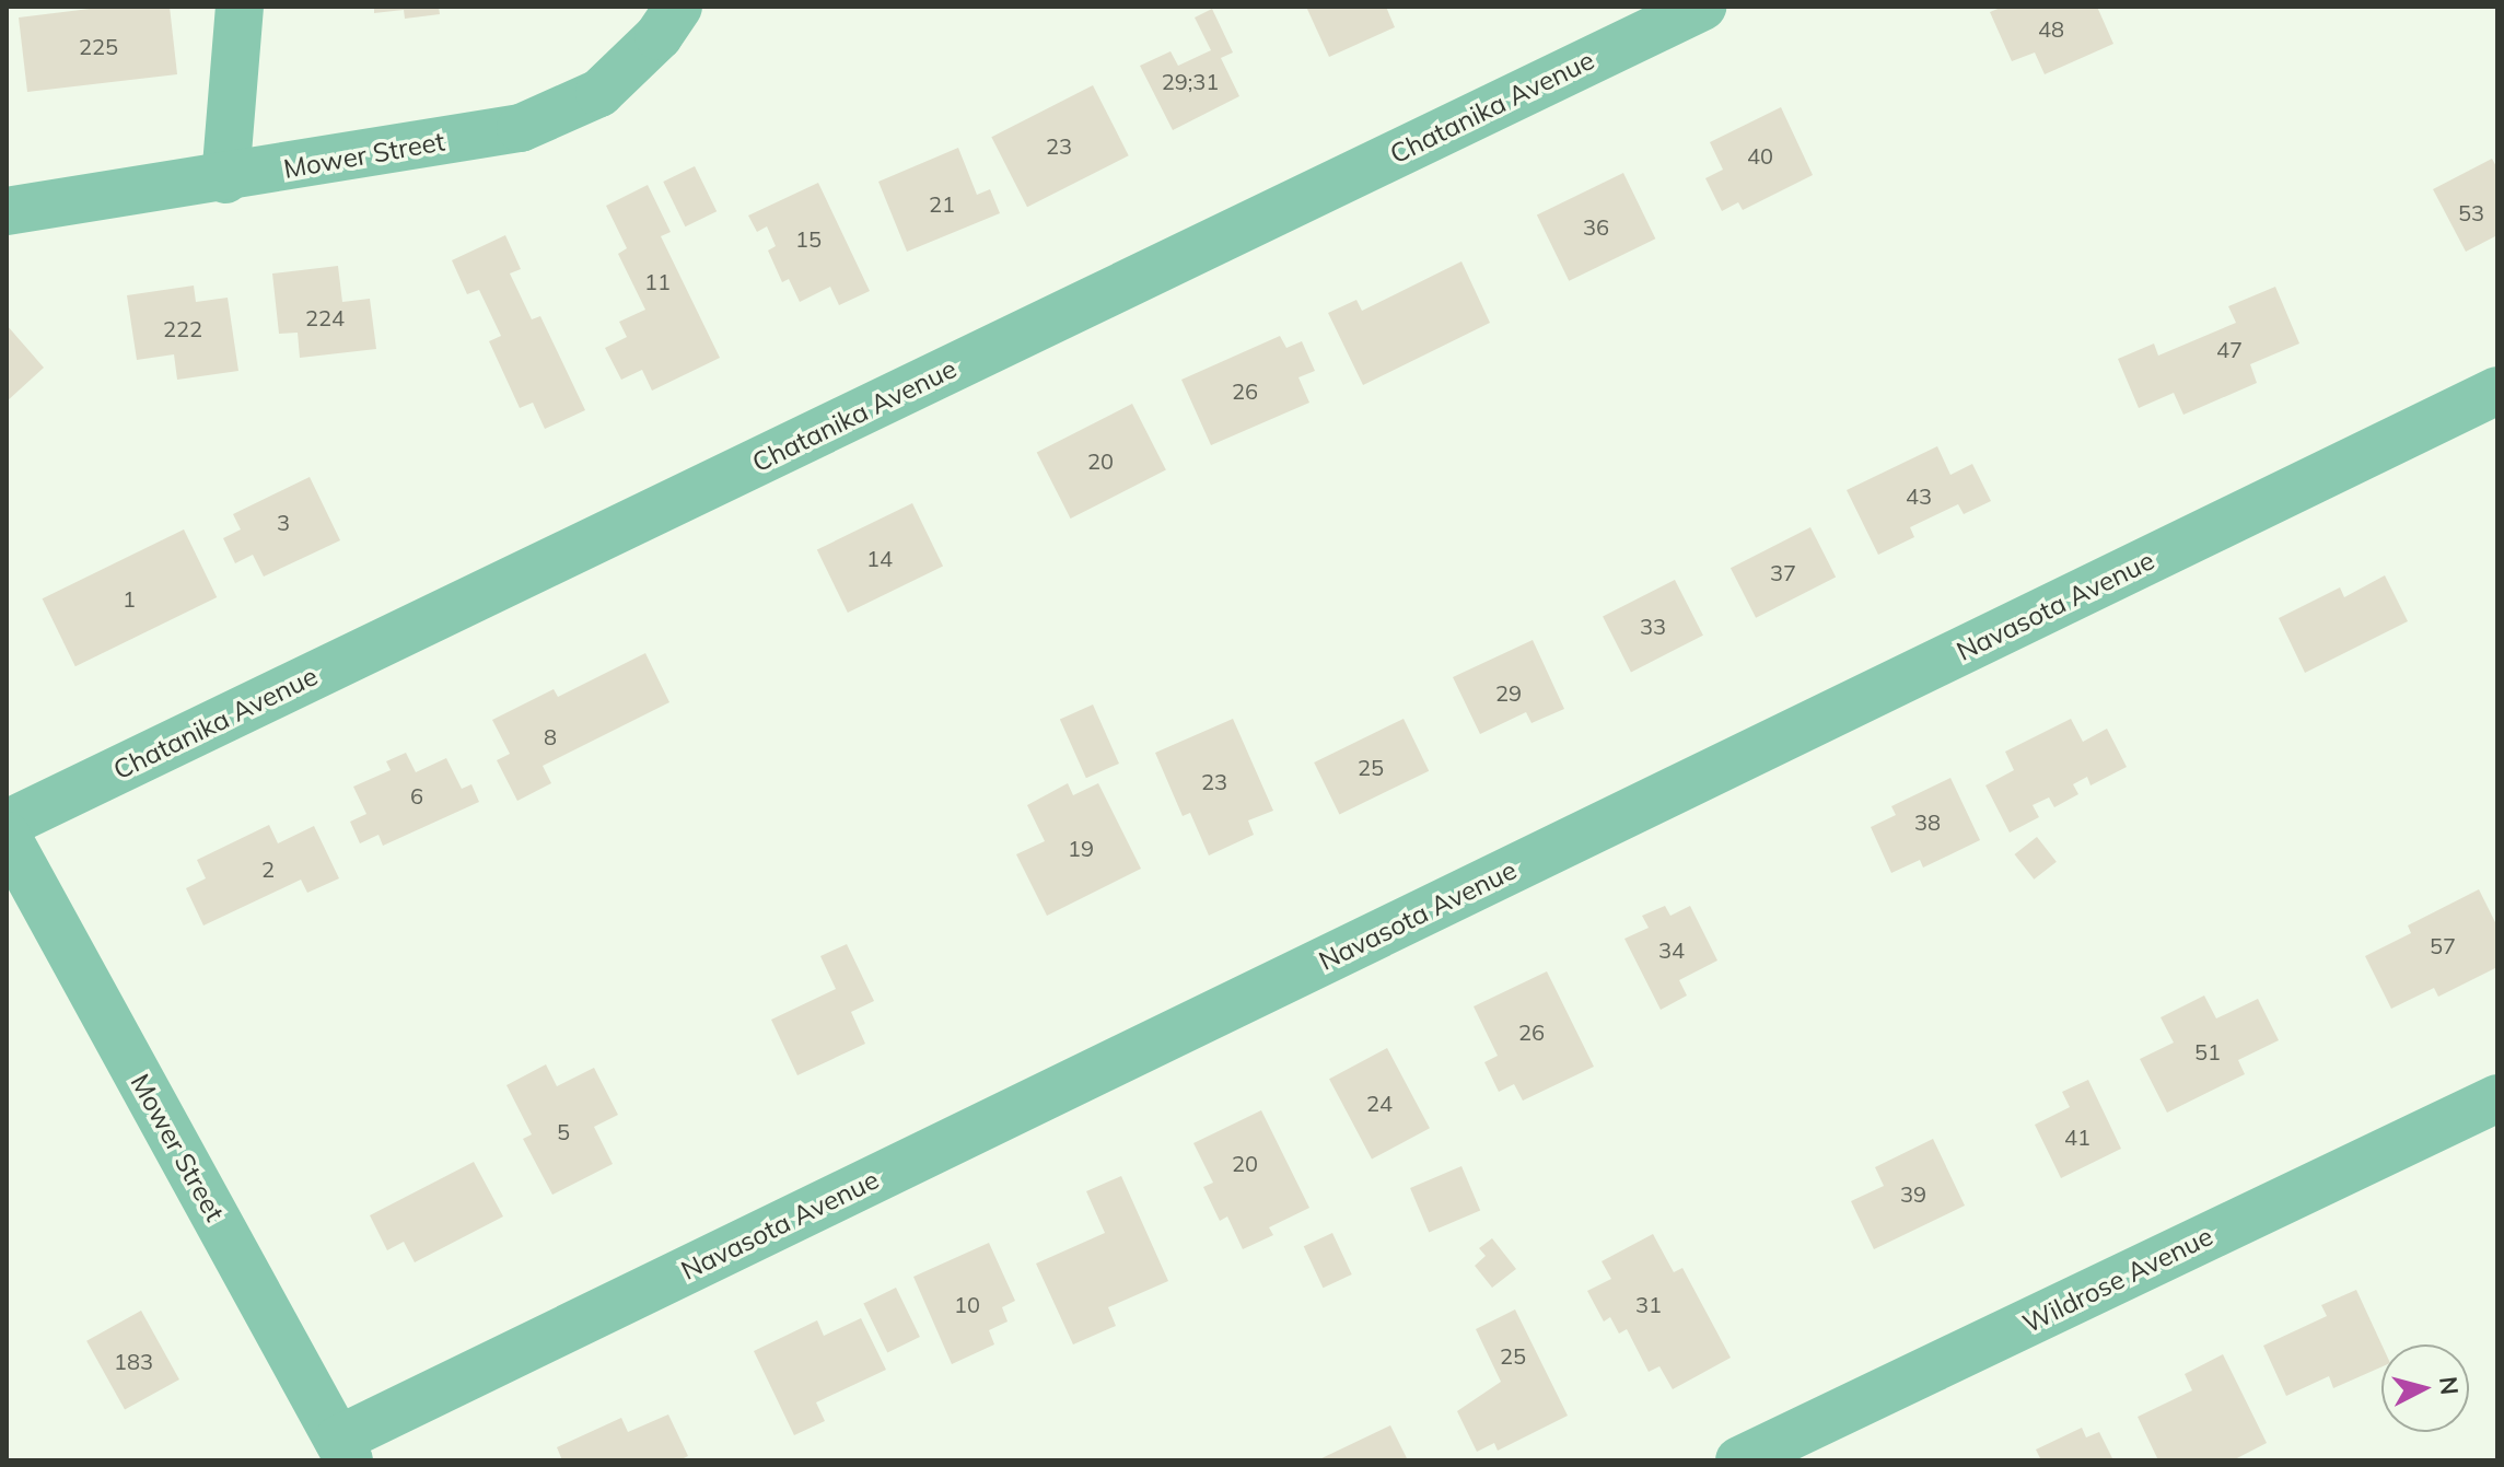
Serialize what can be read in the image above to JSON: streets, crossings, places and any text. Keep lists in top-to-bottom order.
{
  "streets": {
    "street": [
      "Chatanika Avenue",
      "Mower Street",
      "Navasota Avenue",
      "Wildrose Avenue"
    ]
  },
  "crossings": [
    ["Mower Street", "Navasota Avenue"]
  ],
  "house_numbers": [
    "48",
    "225",
    "29;31",
    "23",
    "40",
    "21",
    "53",
    "36",
    "15",
    "11",
    "224",
    "222",
    "47",
    "26",
    "20",
    "43",
    "3",
    "14",
    "37",
    "1",
    "33",
    "29",
    "8",
    "25",
    "23",
    "6",
    "38",
    "19",
    "2",
    "57",
    "34",
    "26",
    "51",
    "24",
    "5",
    "41",
    "20",
    "39",
    "10",
    "31",
    "25",
    "183"
  ],
  "north": "right"
}
